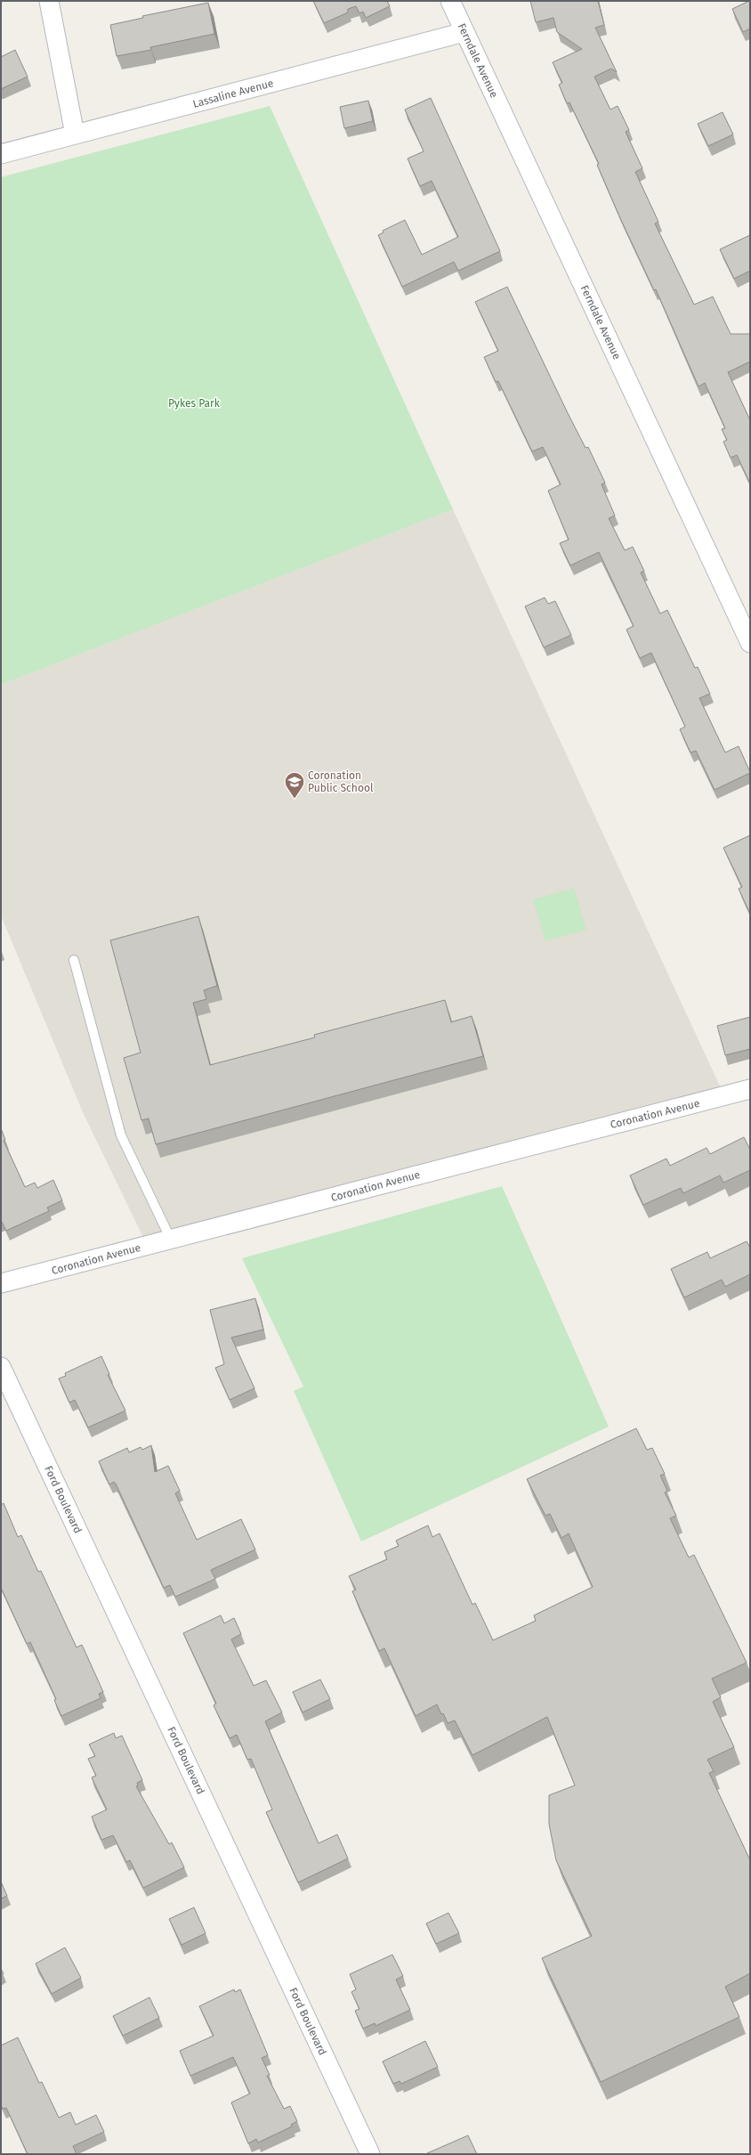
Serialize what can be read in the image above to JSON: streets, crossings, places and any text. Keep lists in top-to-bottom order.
{
  "streets": {
    "street": [
      "Ferndale Avenue",
      "Lassaline Avenue",
      "Coronation Avenue",
      "Ford Boulevard"
    ]
  },
  "crossings": [
    ["Ferndale Avenue", "Lassaline Avenue"]
  ],
  "parks": ["Pykes Park"],
  "places": {
    "school or university": ["Coronation Public School"]
  }
}
